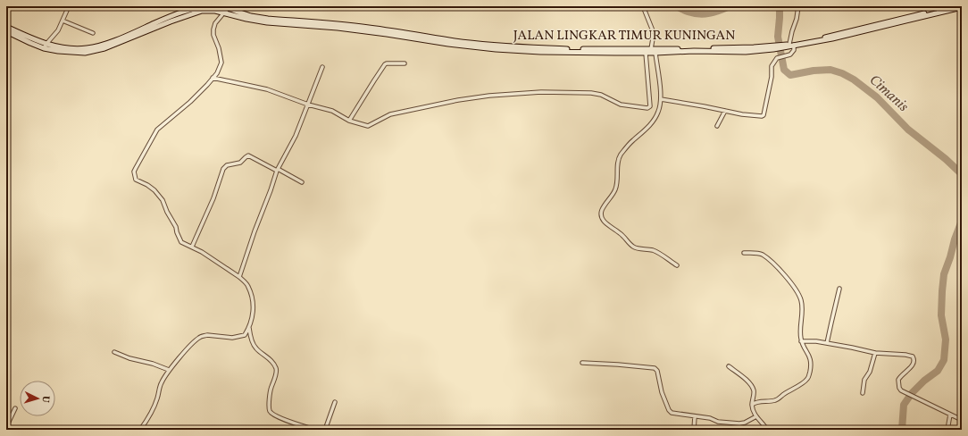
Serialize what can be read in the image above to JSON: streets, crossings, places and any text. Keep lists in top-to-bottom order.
{
  "streets": {
    "main road": ["JALAN LINGKAR TIMUR KUNINGAN"]
  },
  "water": ["Cimanis"],
  "north": "right"
}
